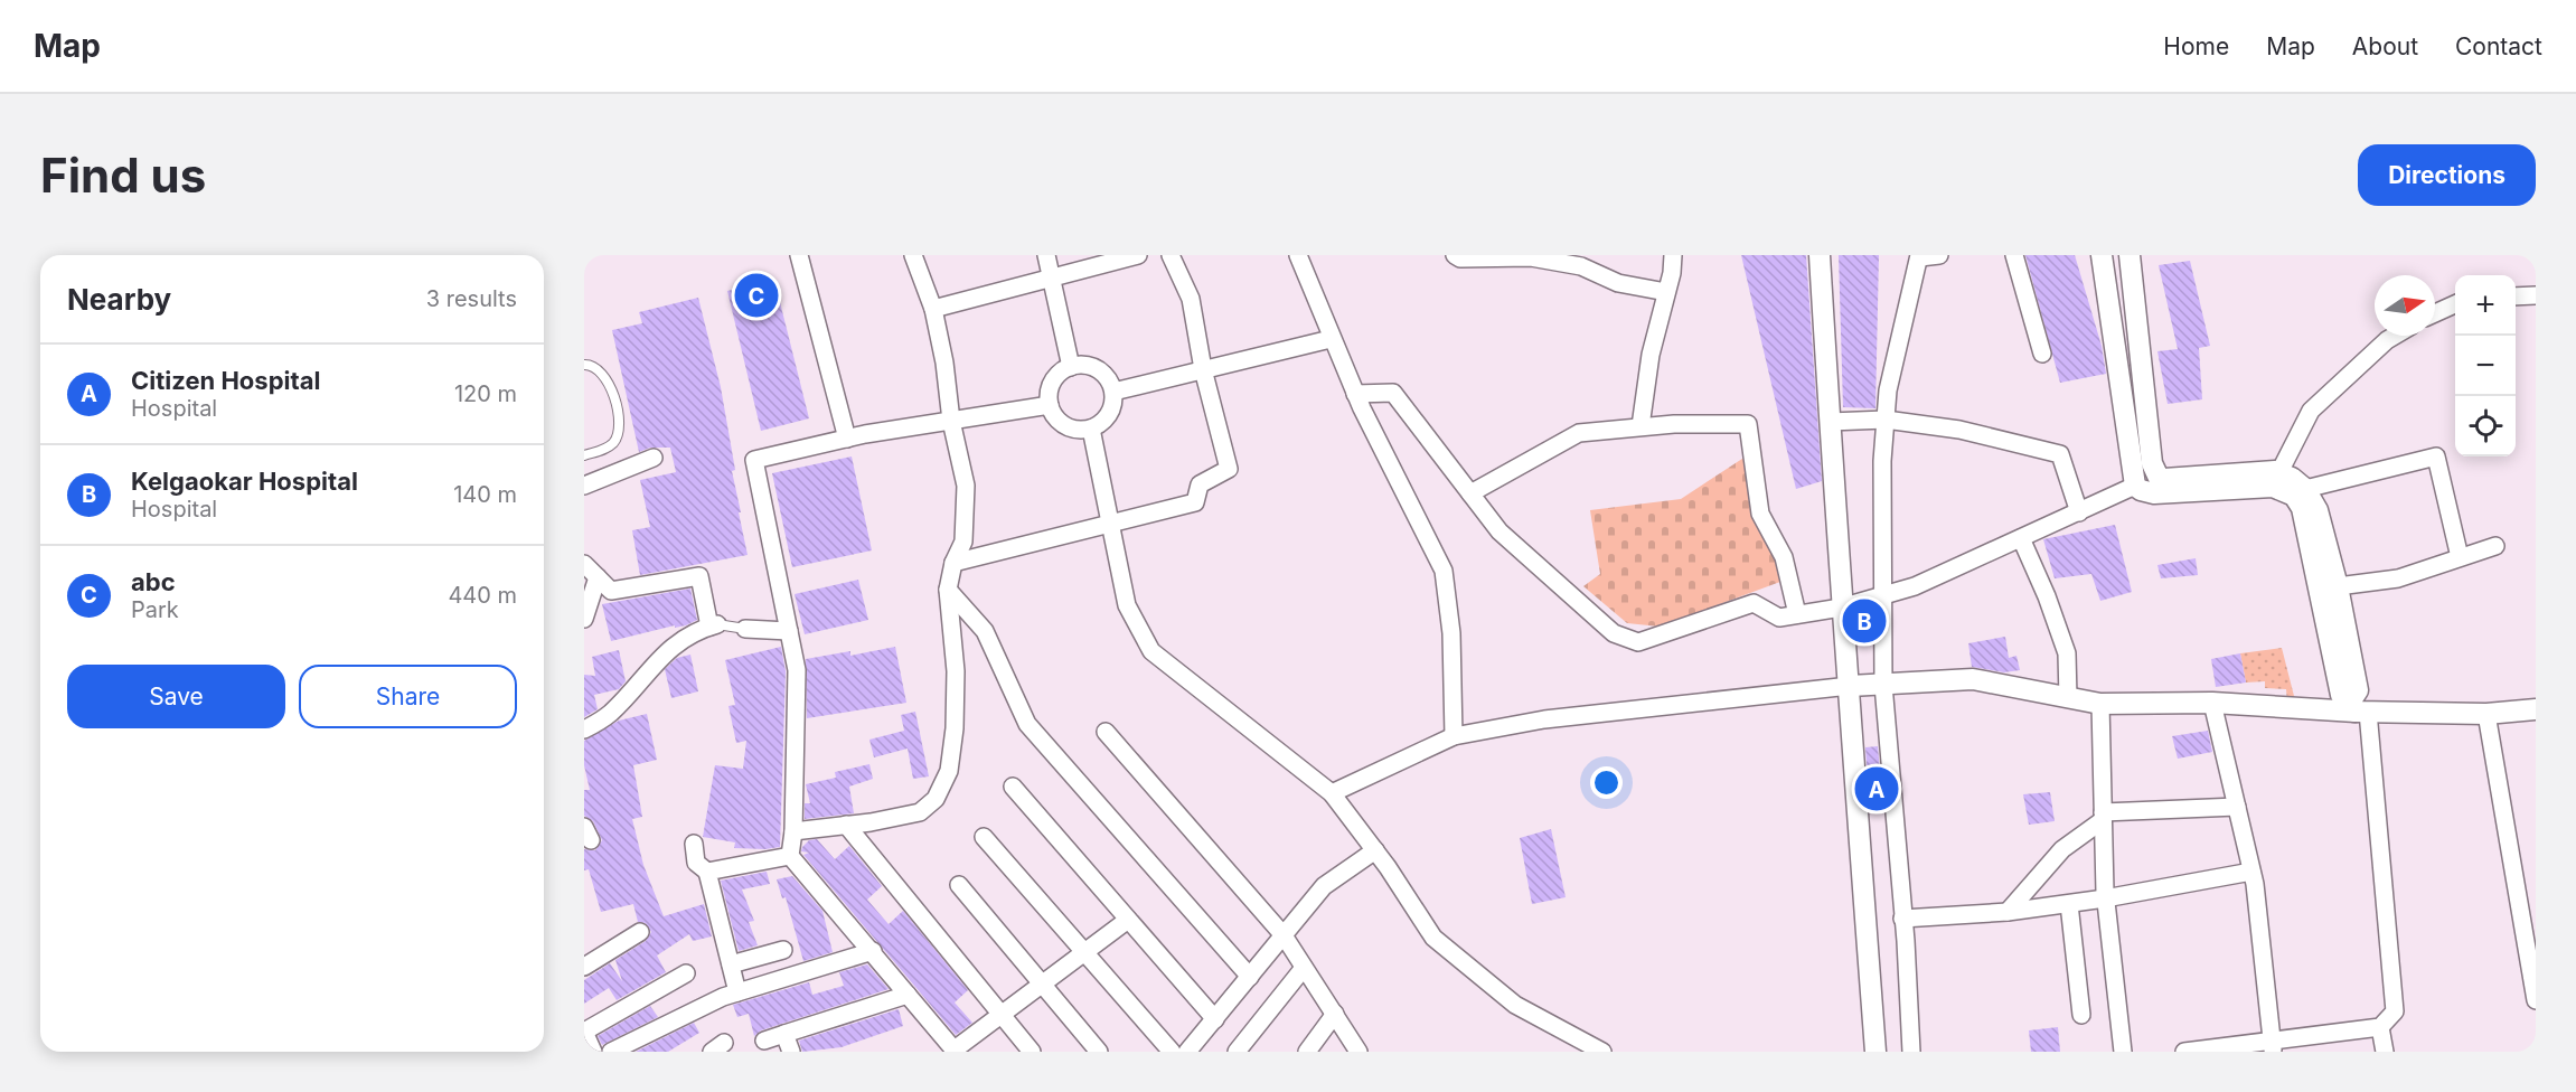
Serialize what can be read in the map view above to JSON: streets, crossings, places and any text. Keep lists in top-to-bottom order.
{
  "north": "right",
  "page": {
    "header": "Map",
    "nav": [
      "Home",
      "Map",
      "About",
      "Contact"
    ],
    "buttons": [
      "Directions",
      ["Save", "Share"]
    ],
    "title": "Find us",
    "heading": ["Nearby", "3 results"],
    "pins": ["C", "B", "A"],
    "map_buttons": ["+", "−"],
    "list": [
      {
        "mark": "A",
        "name": "Citizen Hospital",
        "note": "Hospital",
        "value": "120 m"
      },
      {
        "mark": "B",
        "name": "Kelgaokar Hospital",
        "note": "Hospital",
        "value": "140 m"
      },
      {
        "mark": "C",
        "name": "abc",
        "note": "Park",
        "value": "440 m"
      }
    ]
  }
}
